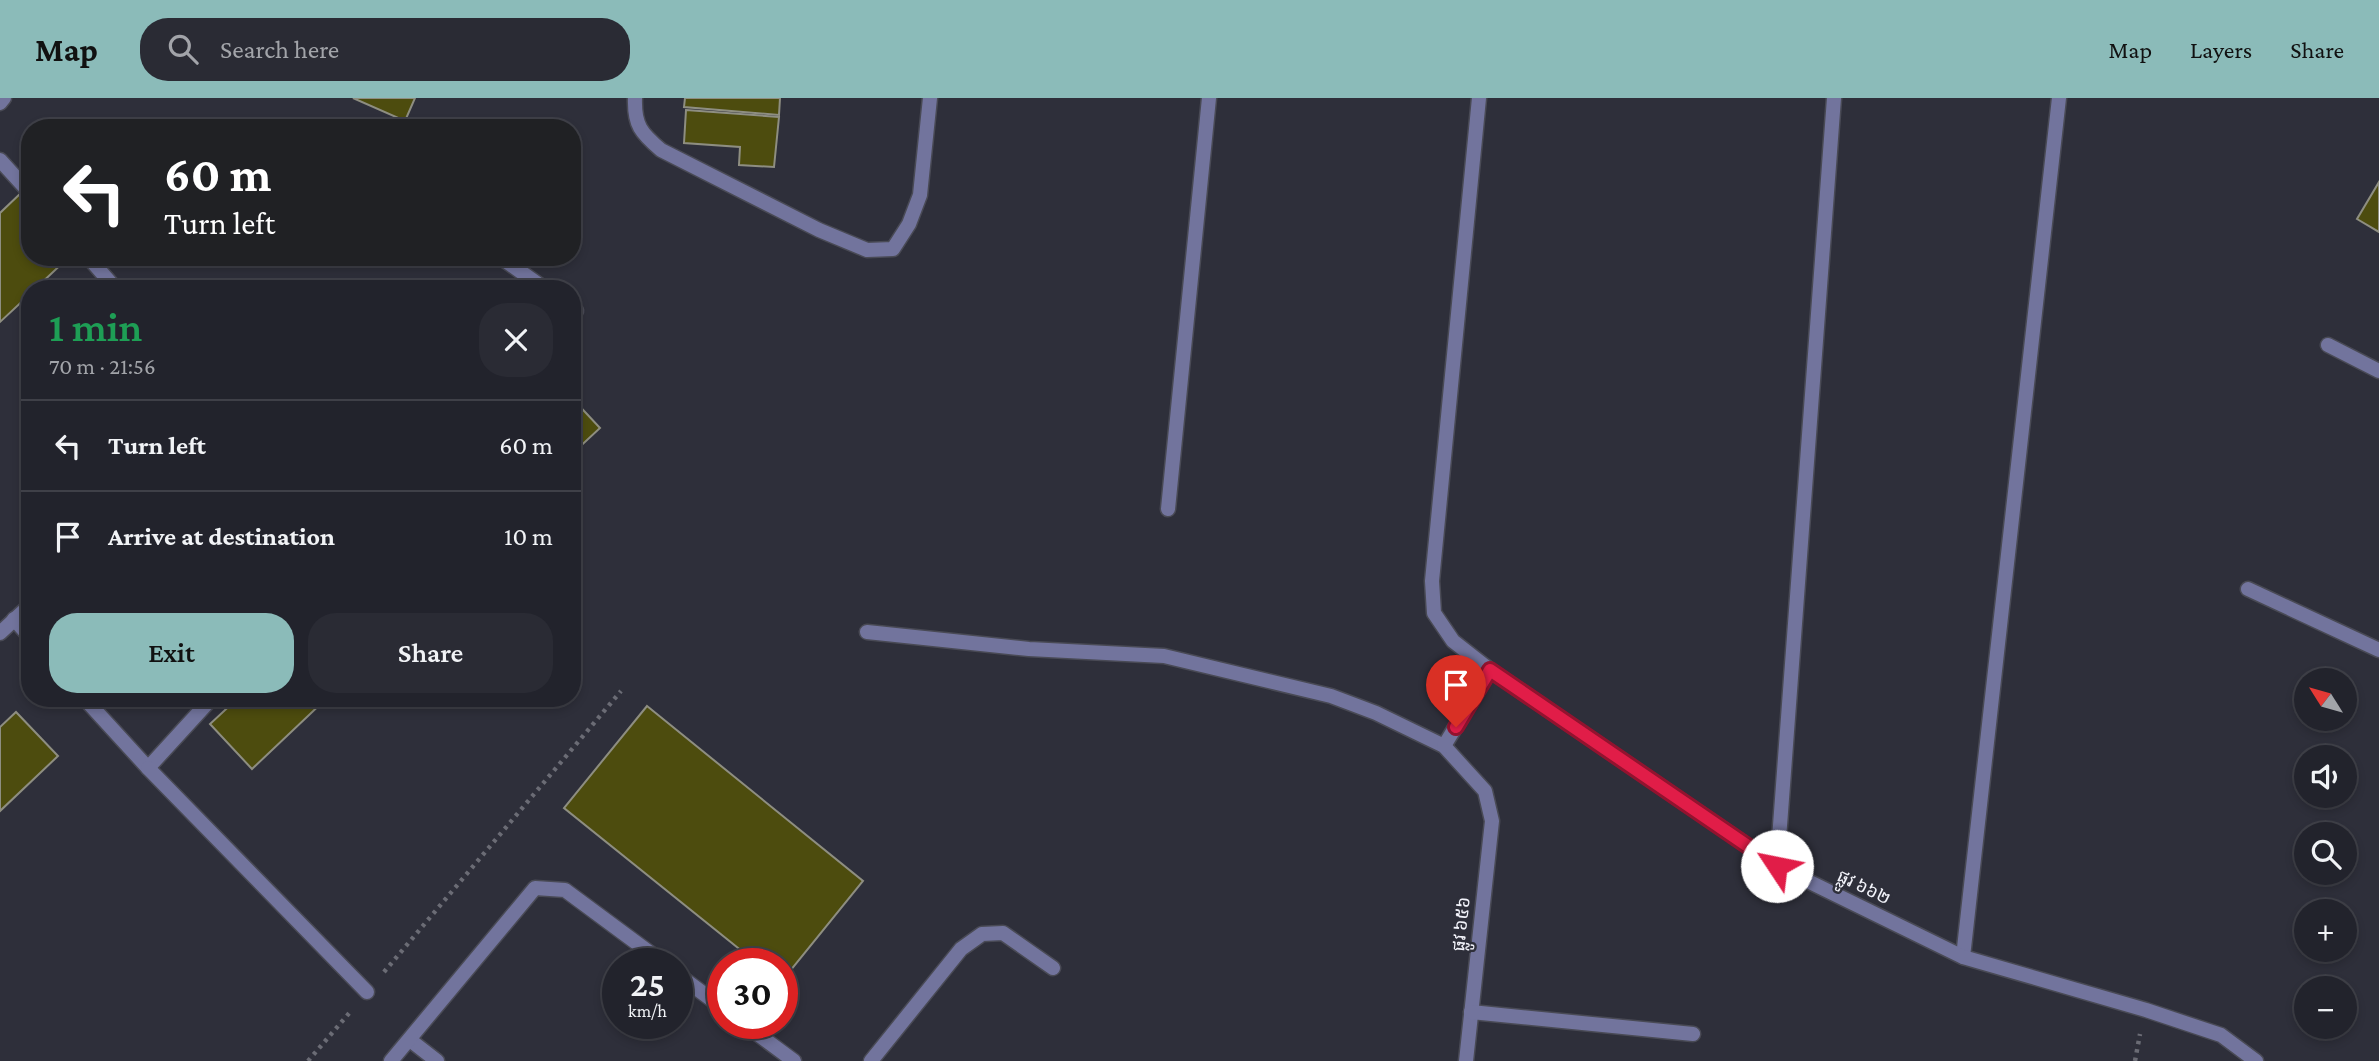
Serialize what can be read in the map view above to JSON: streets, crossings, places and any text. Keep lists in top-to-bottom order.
{
  "streets": {
    "street": ["ផ្លូវ ៦៦២", "ផ្លូវ ៦៥៦"]
  },
  "north": "top left",
  "page": {
    "header": "Map",
    "search": "Search here",
    "nav": ["Map", "Layers", "Share"],
    "turn": ["60 m", "Turn left"],
    "heading": ["1 min", "70 m · 21:56"],
    "list": [
      {
        "name": "Turn left",
        "value": "60 m"
      },
      {
        "name": "Arrive at destination",
        "value": "10 m"
      }
    ],
    "buttons": ["Exit", "Share"],
    "map_buttons": ["+", "−"],
    "speed": "25 km/h",
    "limit": "30"
  }
}
